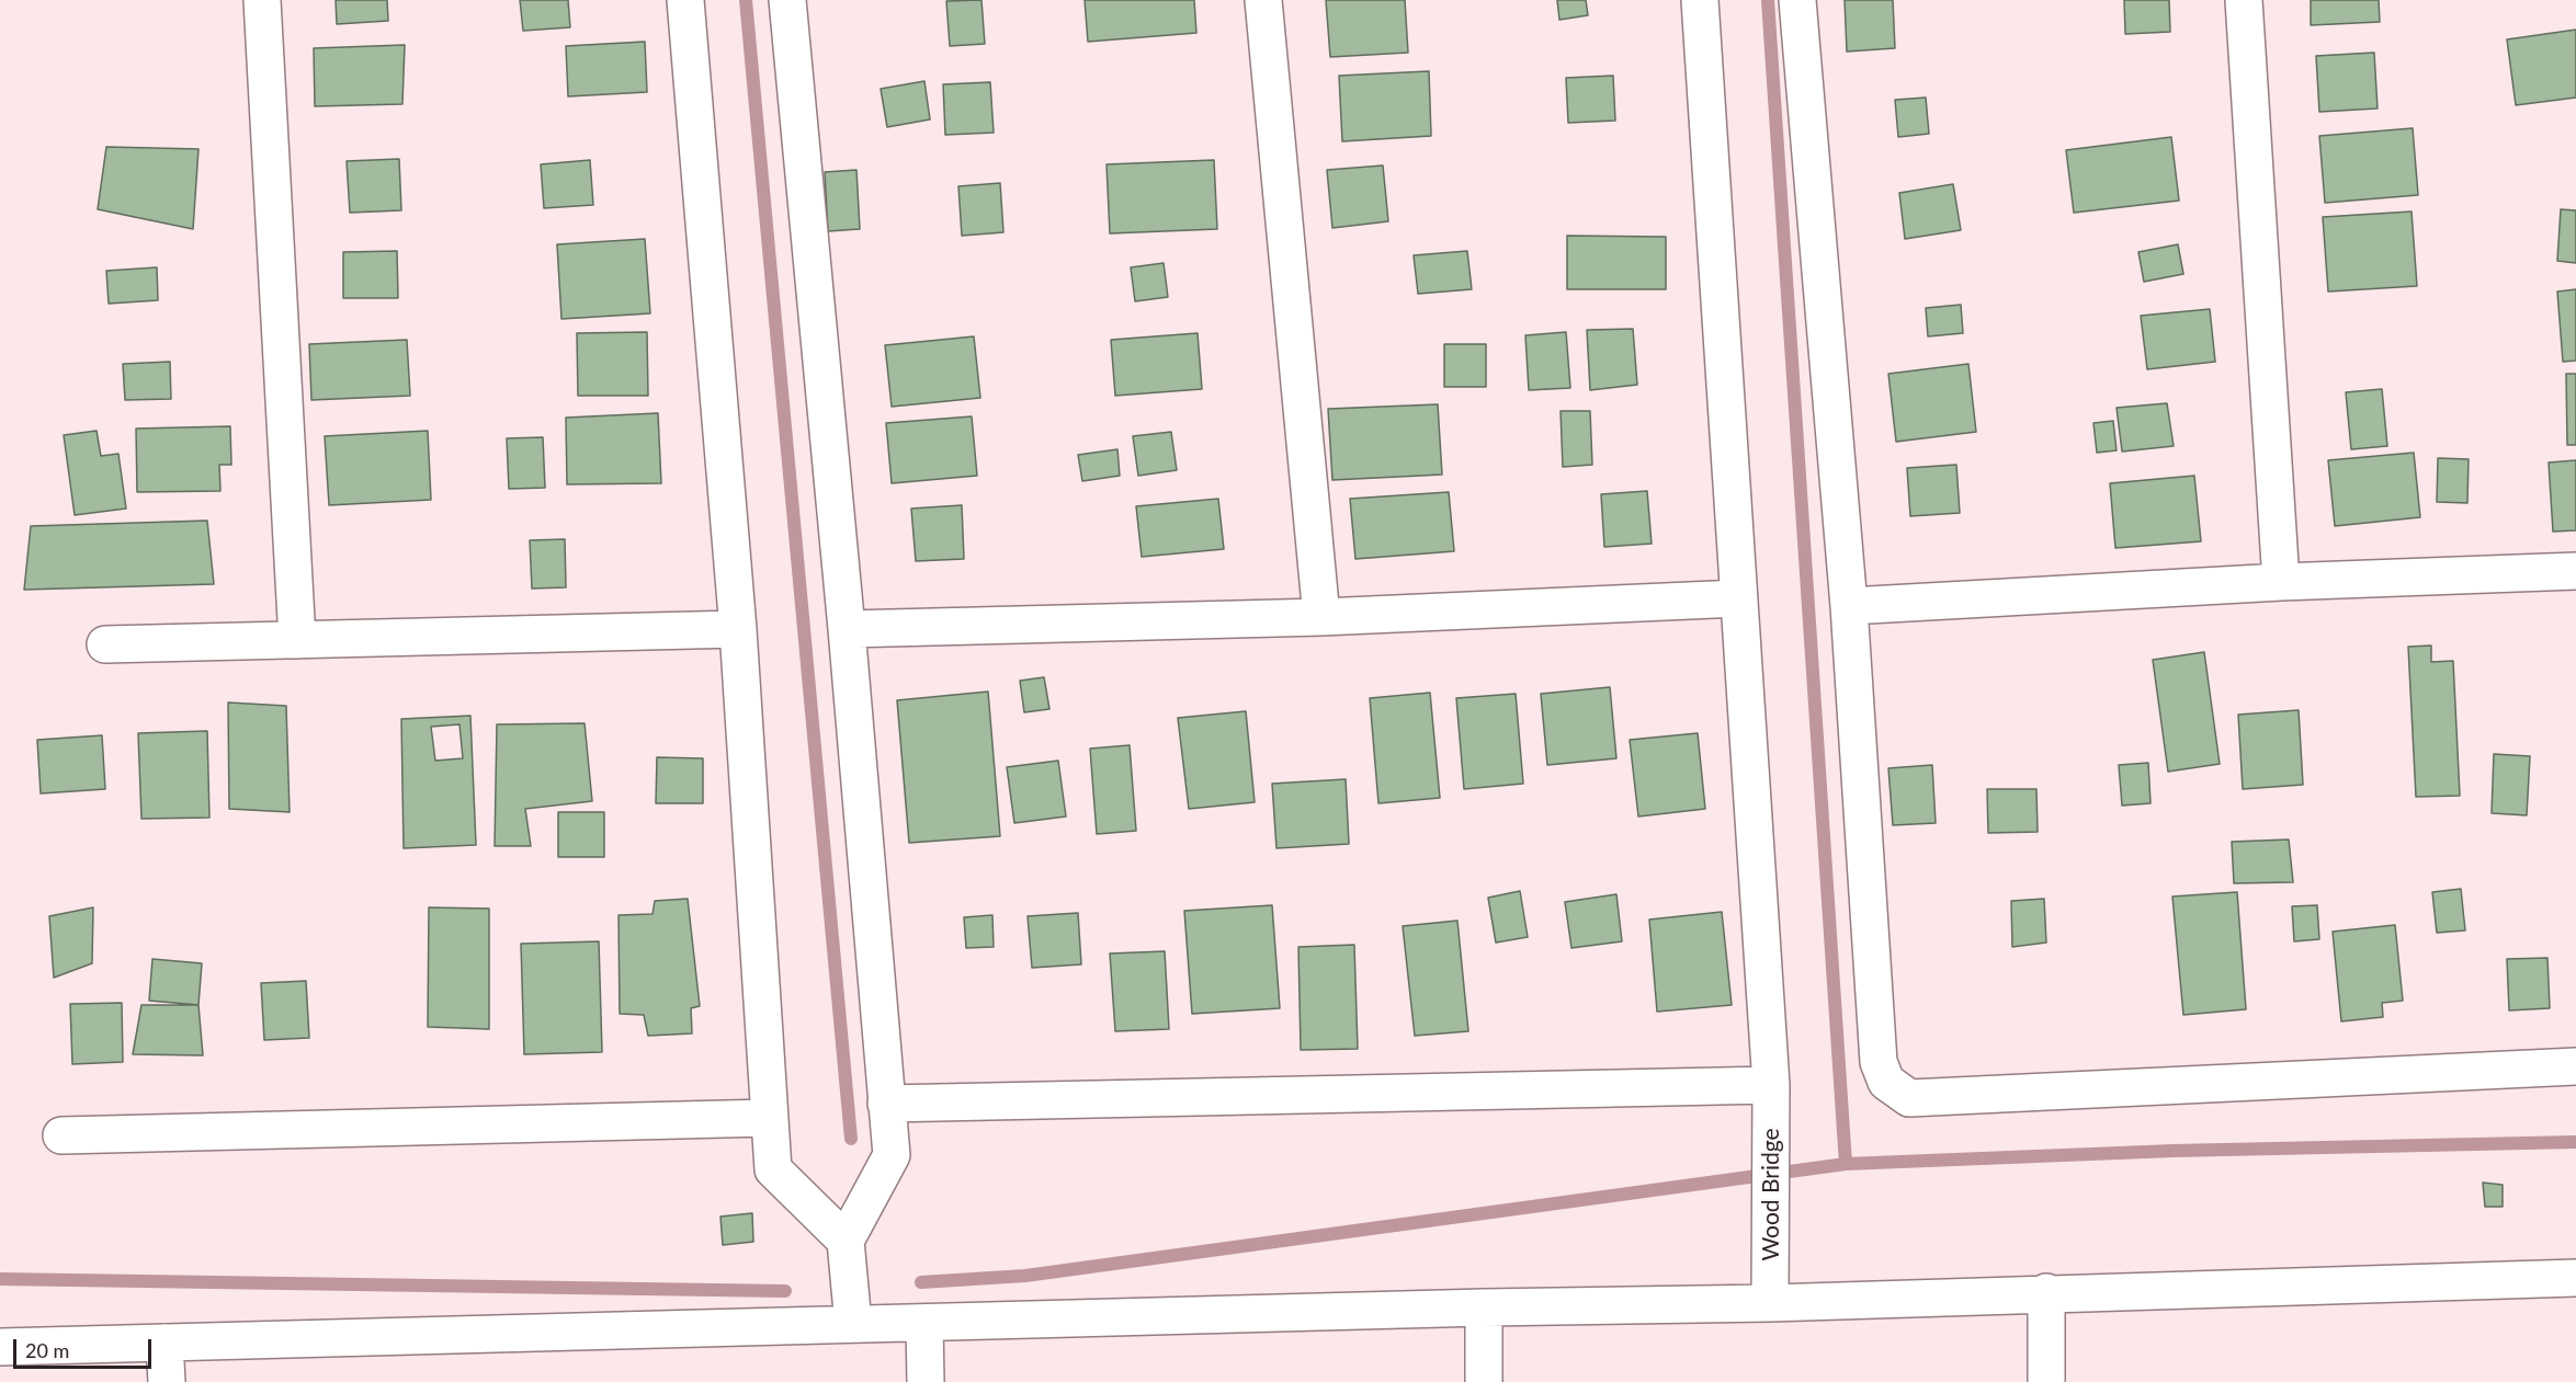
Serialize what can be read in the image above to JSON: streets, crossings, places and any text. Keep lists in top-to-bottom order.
{
  "streets": {
    "street": ["Wood Bridge"]
  },
  "scale_bar": "20 m"
}
